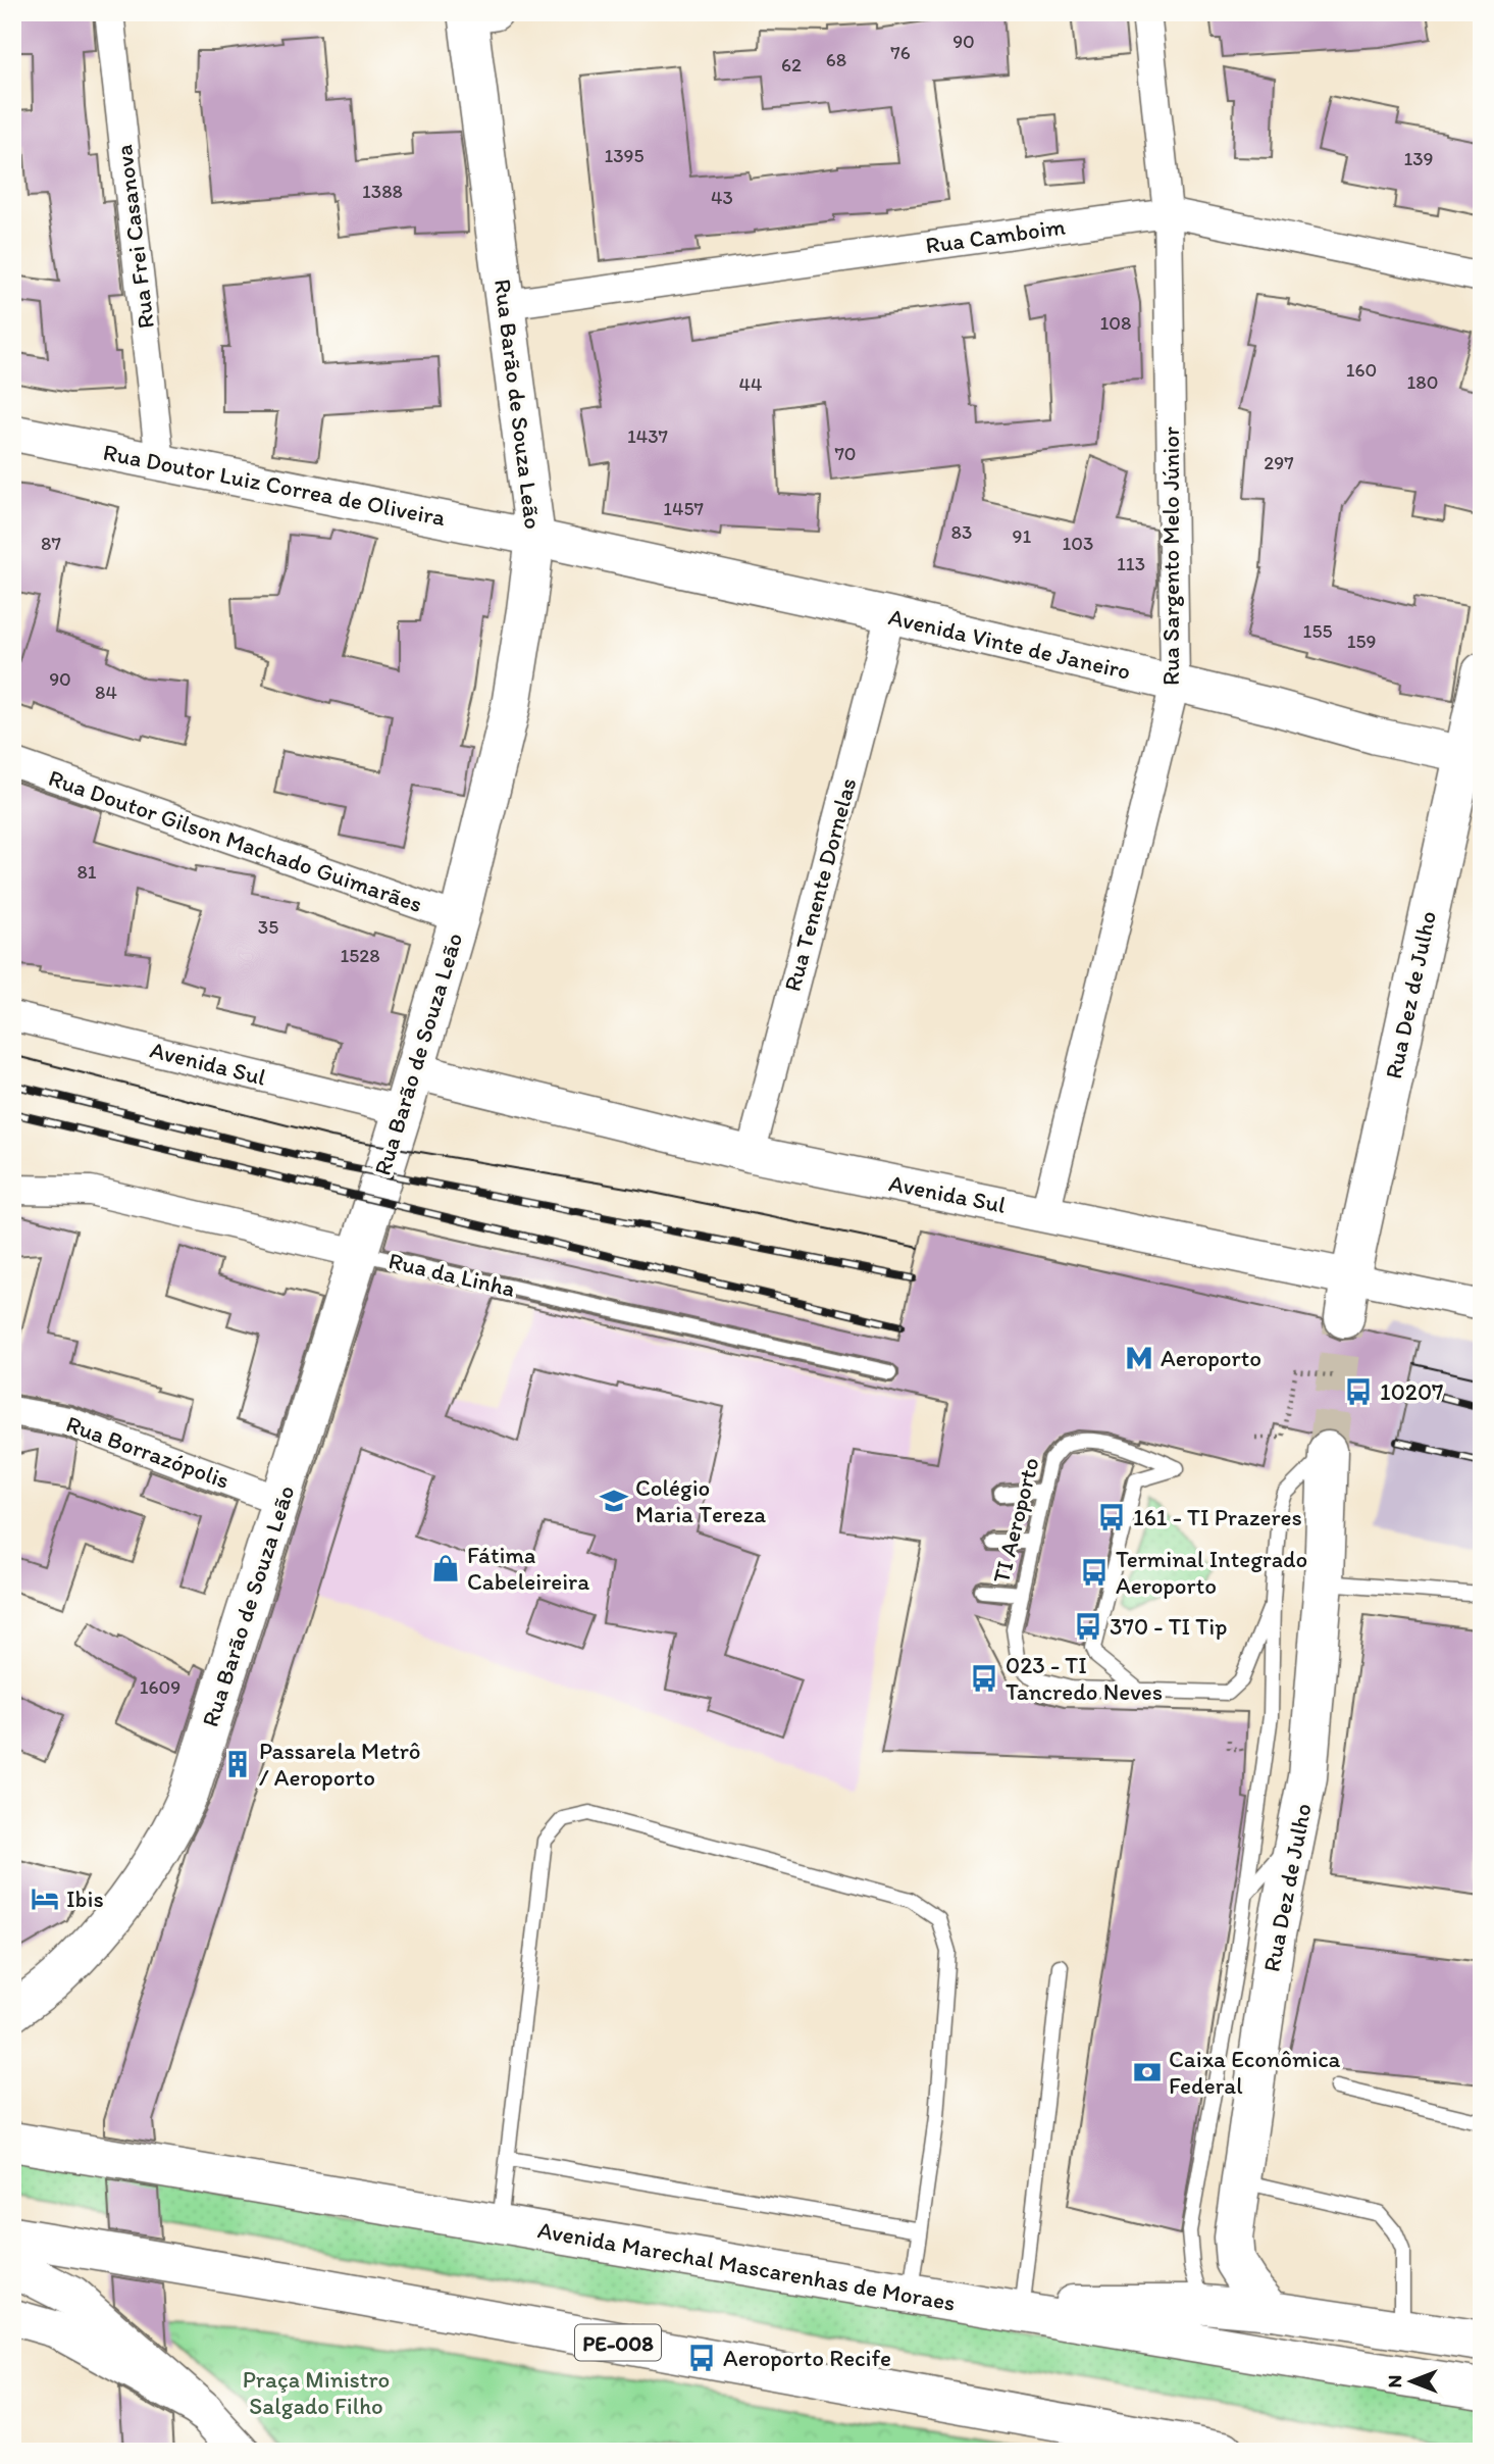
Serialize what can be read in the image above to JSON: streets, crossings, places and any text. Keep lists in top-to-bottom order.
{
  "streets": {
    "main road": [
      "Rua Barão de Souza Leão",
      "Rua Dez de Julho",
      "Avenida Marechal Mascarenhas de Moraes",
      "PE-008"
    ],
    "street": [
      "Rua Camboim",
      "Rua Frei Casanova",
      "Rua Doutor Luiz Correa de Oliveira",
      "Rua Sargento Melo Júnior",
      "Avenida Vinte de Janeiro",
      "Rua Doutor Gilson Machado Guimarães",
      "Rua Tenente Dornelas",
      "Avenida Sul",
      "Rua da Linha",
      "Rua Borrazópolis"
    ],
    "lane": ["TI Aeroporto"]
  },
  "crossings": [
    ["Rua Camboim", "Rua Barão de Souza Leão"],
    ["Rua Camboim", "Rua Sargento Melo Júnior"],
    ["Rua Frei Casanova", "Rua Doutor Luiz Correa de Oliveira"],
    ["Rua Barão de Souza Leão", "Rua Doutor Luiz Correa de Oliveira"],
    ["Rua Barão de Souza Leão", "Avenida Vinte de Janeiro"],
    ["Rua Barão de Souza Leão", "Rua Doutor Gilson Machado Guimarães"],
    ["Rua Barão de Souza Leão", "Avenida Sul"],
    ["Rua Barão de Souza Leão", "Rua da Linha"],
    ["Rua Barão de Souza Leão", "Rua Borrazópolis"],
    ["Rua Doutor Luiz Correa de Oliveira", "Avenida Vinte de Janeiro"],
    ["Rua Sargento Melo Júnior", "Avenida Vinte de Janeiro"],
    ["Rua Sargento Melo Júnior", "Avenida Sul"],
    ["Avenida Vinte de Janeiro", "Rua Tenente Dornelas"],
    ["Avenida Vinte de Janeiro", "Rua Dez de Julho"],
    ["Rua Tenente Dornelas", "Avenida Sul"],
    ["Rua Dez de Julho", "Avenida Sul"]
  ],
  "parks": ["Praça Ministro Salgado Filho"],
  "places": {
    "metro station": ["Aeroporto"],
    "bus stop": [
      "10207",
      "161 - TI Prazeres",
      "Terminal Integrado Aeroporto",
      "370 - TI Tip",
      "023 - TI Tancredo Neves",
      "Aeroporto Recife"
    ],
    "school or university": ["Colégio Maria Tereza"],
    "shop": ["Fátima Cabeleireira"],
    "building": ["Passarela Metrô / Aeroporto"],
    "hotel": ["Ibis"],
    "bank": ["Caixa Econômica Federal"]
  },
  "house_numbers": [
    "90",
    "76",
    "68",
    "62",
    "1395",
    "139",
    "1388",
    "43",
    "108",
    "160",
    "180",
    "44",
    "1437",
    "70",
    "297",
    "1457",
    "83",
    "91",
    "87",
    "103",
    "113",
    "155",
    "159",
    "90",
    "84",
    "81",
    "35",
    "1528",
    "1609"
  ],
  "north": "left"
}
